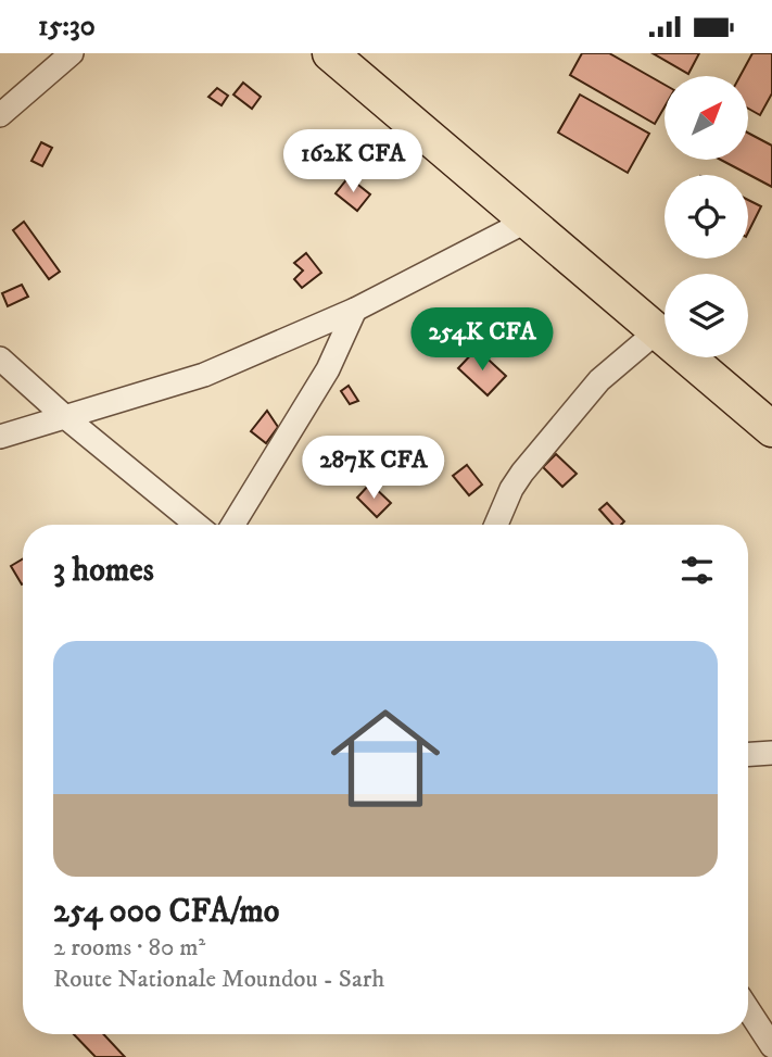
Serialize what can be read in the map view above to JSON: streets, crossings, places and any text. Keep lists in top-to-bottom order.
{
  "north": "top right",
  "page": {
    "status": "15:30",
    "price": ["162K CFA", "254K CFA", "287K CFA"],
    "heading": "3 homes",
    "list": [
      {
        "name": "254 000 CFA/mo",
        "note": "2 rooms · 80 m² · Route Nationale Moundou - Sarh"
      }
    ]
  }
}
